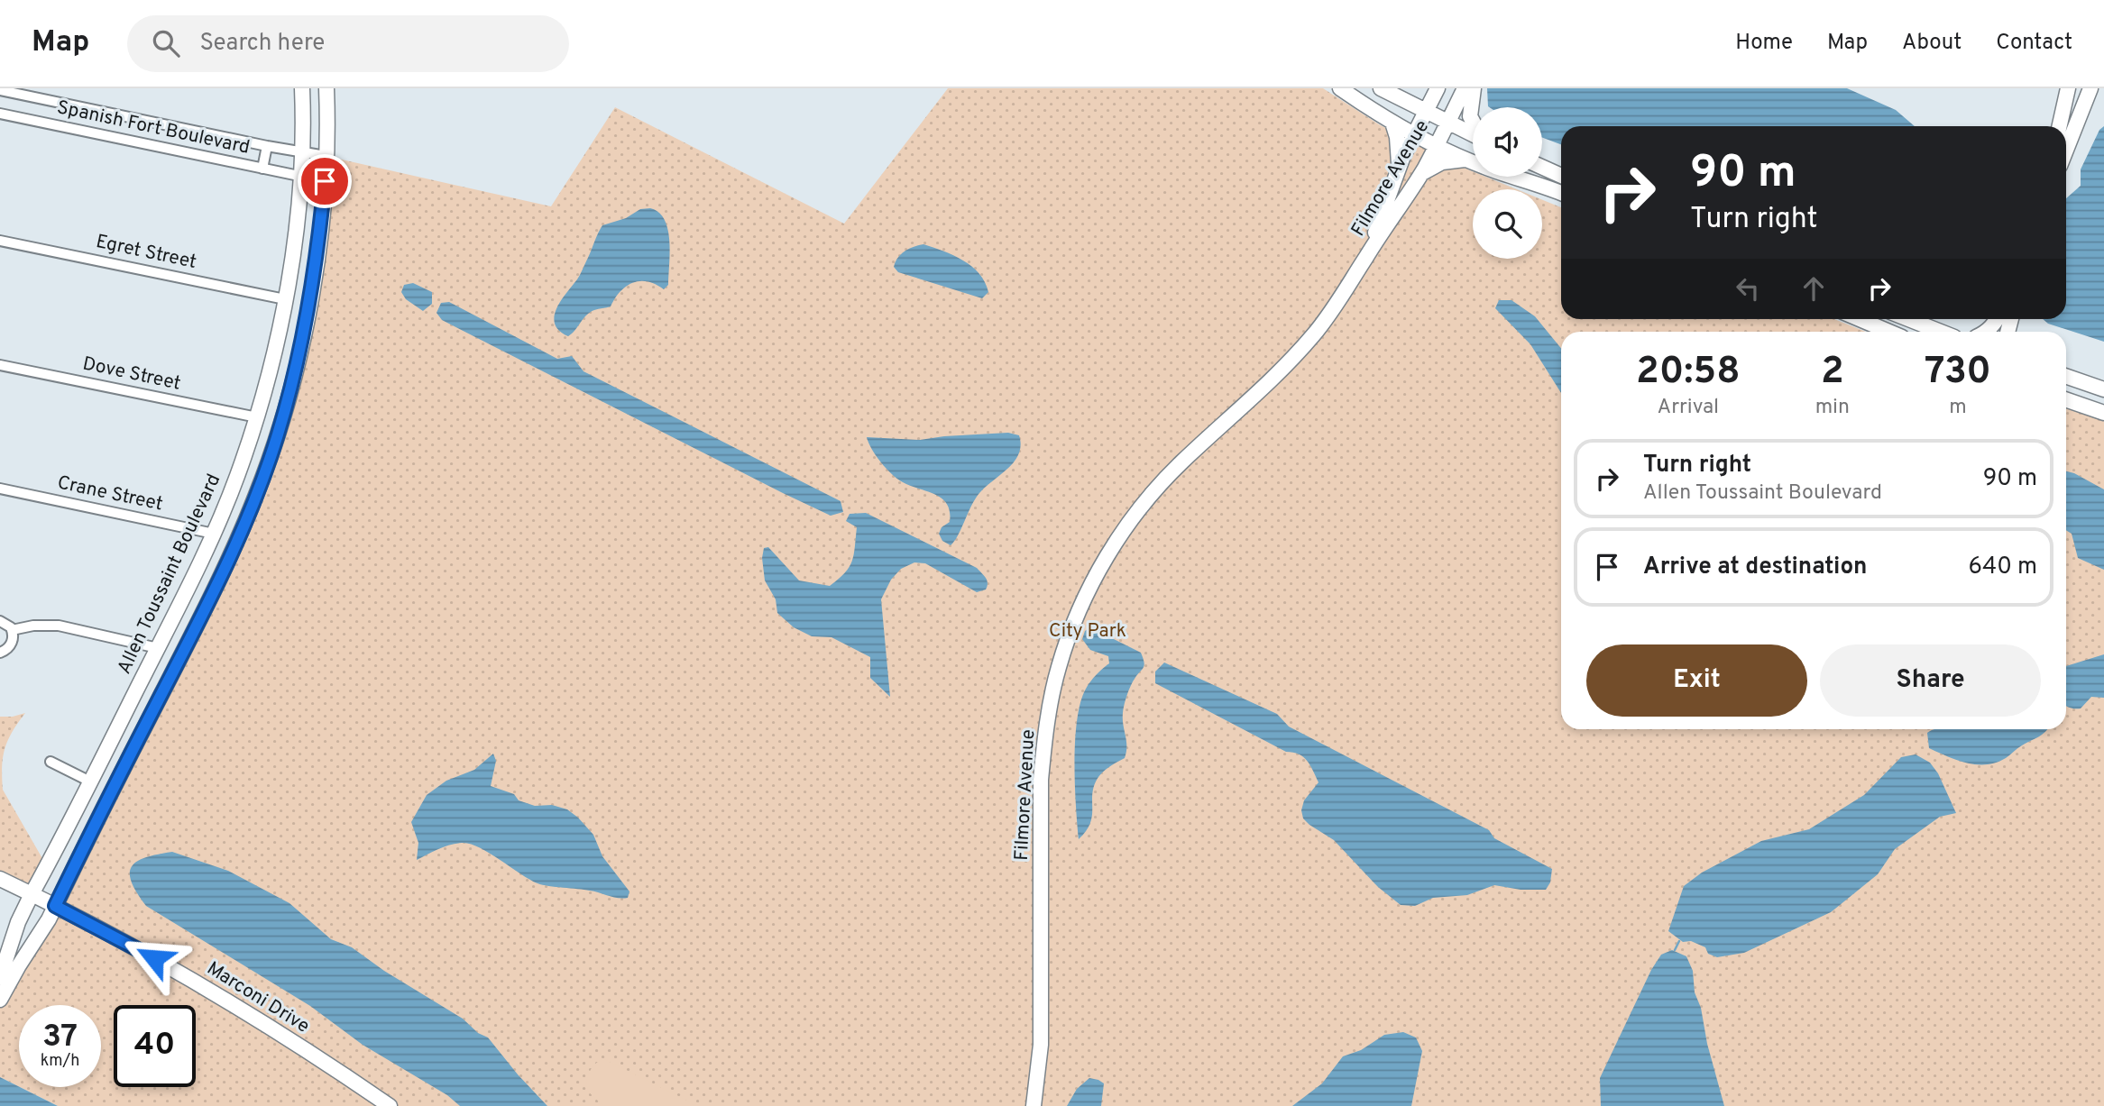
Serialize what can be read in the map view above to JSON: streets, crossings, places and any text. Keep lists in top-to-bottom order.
{
  "streets": {
    "street": [
      "Spanish Fort Boulevard",
      "Filmore Avenue",
      "Egret Street",
      "Dove Street",
      "Crane Street",
      "Allen Toussaint Boulevard",
      "Marconi Drive"
    ]
  },
  "crossings": [
    ["Spanish Fort Boulevard", "Allen Toussaint Boulevard"],
    ["Egret Street", "Allen Toussaint Boulevard"],
    ["Dove Street", "Allen Toussaint Boulevard"],
    ["Crane Street", "Allen Toussaint Boulevard"],
    ["Allen Toussaint Boulevard", "Marconi Drive"]
  ],
  "parks": ["City Park"],
  "page": {
    "header": "Map",
    "search": "Search here",
    "nav": [
      "Home",
      "Map",
      "About",
      "Contact"
    ],
    "turn": ["90 m", "Turn right"],
    "eta": [
      "20:58",
      "Arrival",
      "2",
      "min",
      "730",
      "m"
    ],
    "list": [
      {
        "name": "Turn right",
        "note": "Allen Toussaint Boulevard",
        "value": "90 m"
      },
      {
        "name": "Arrive at destination",
        "value": "640 m"
      }
    ],
    "buttons": ["Exit", "Share"],
    "speed": "37 km/h",
    "limit": "40"
  }
}
